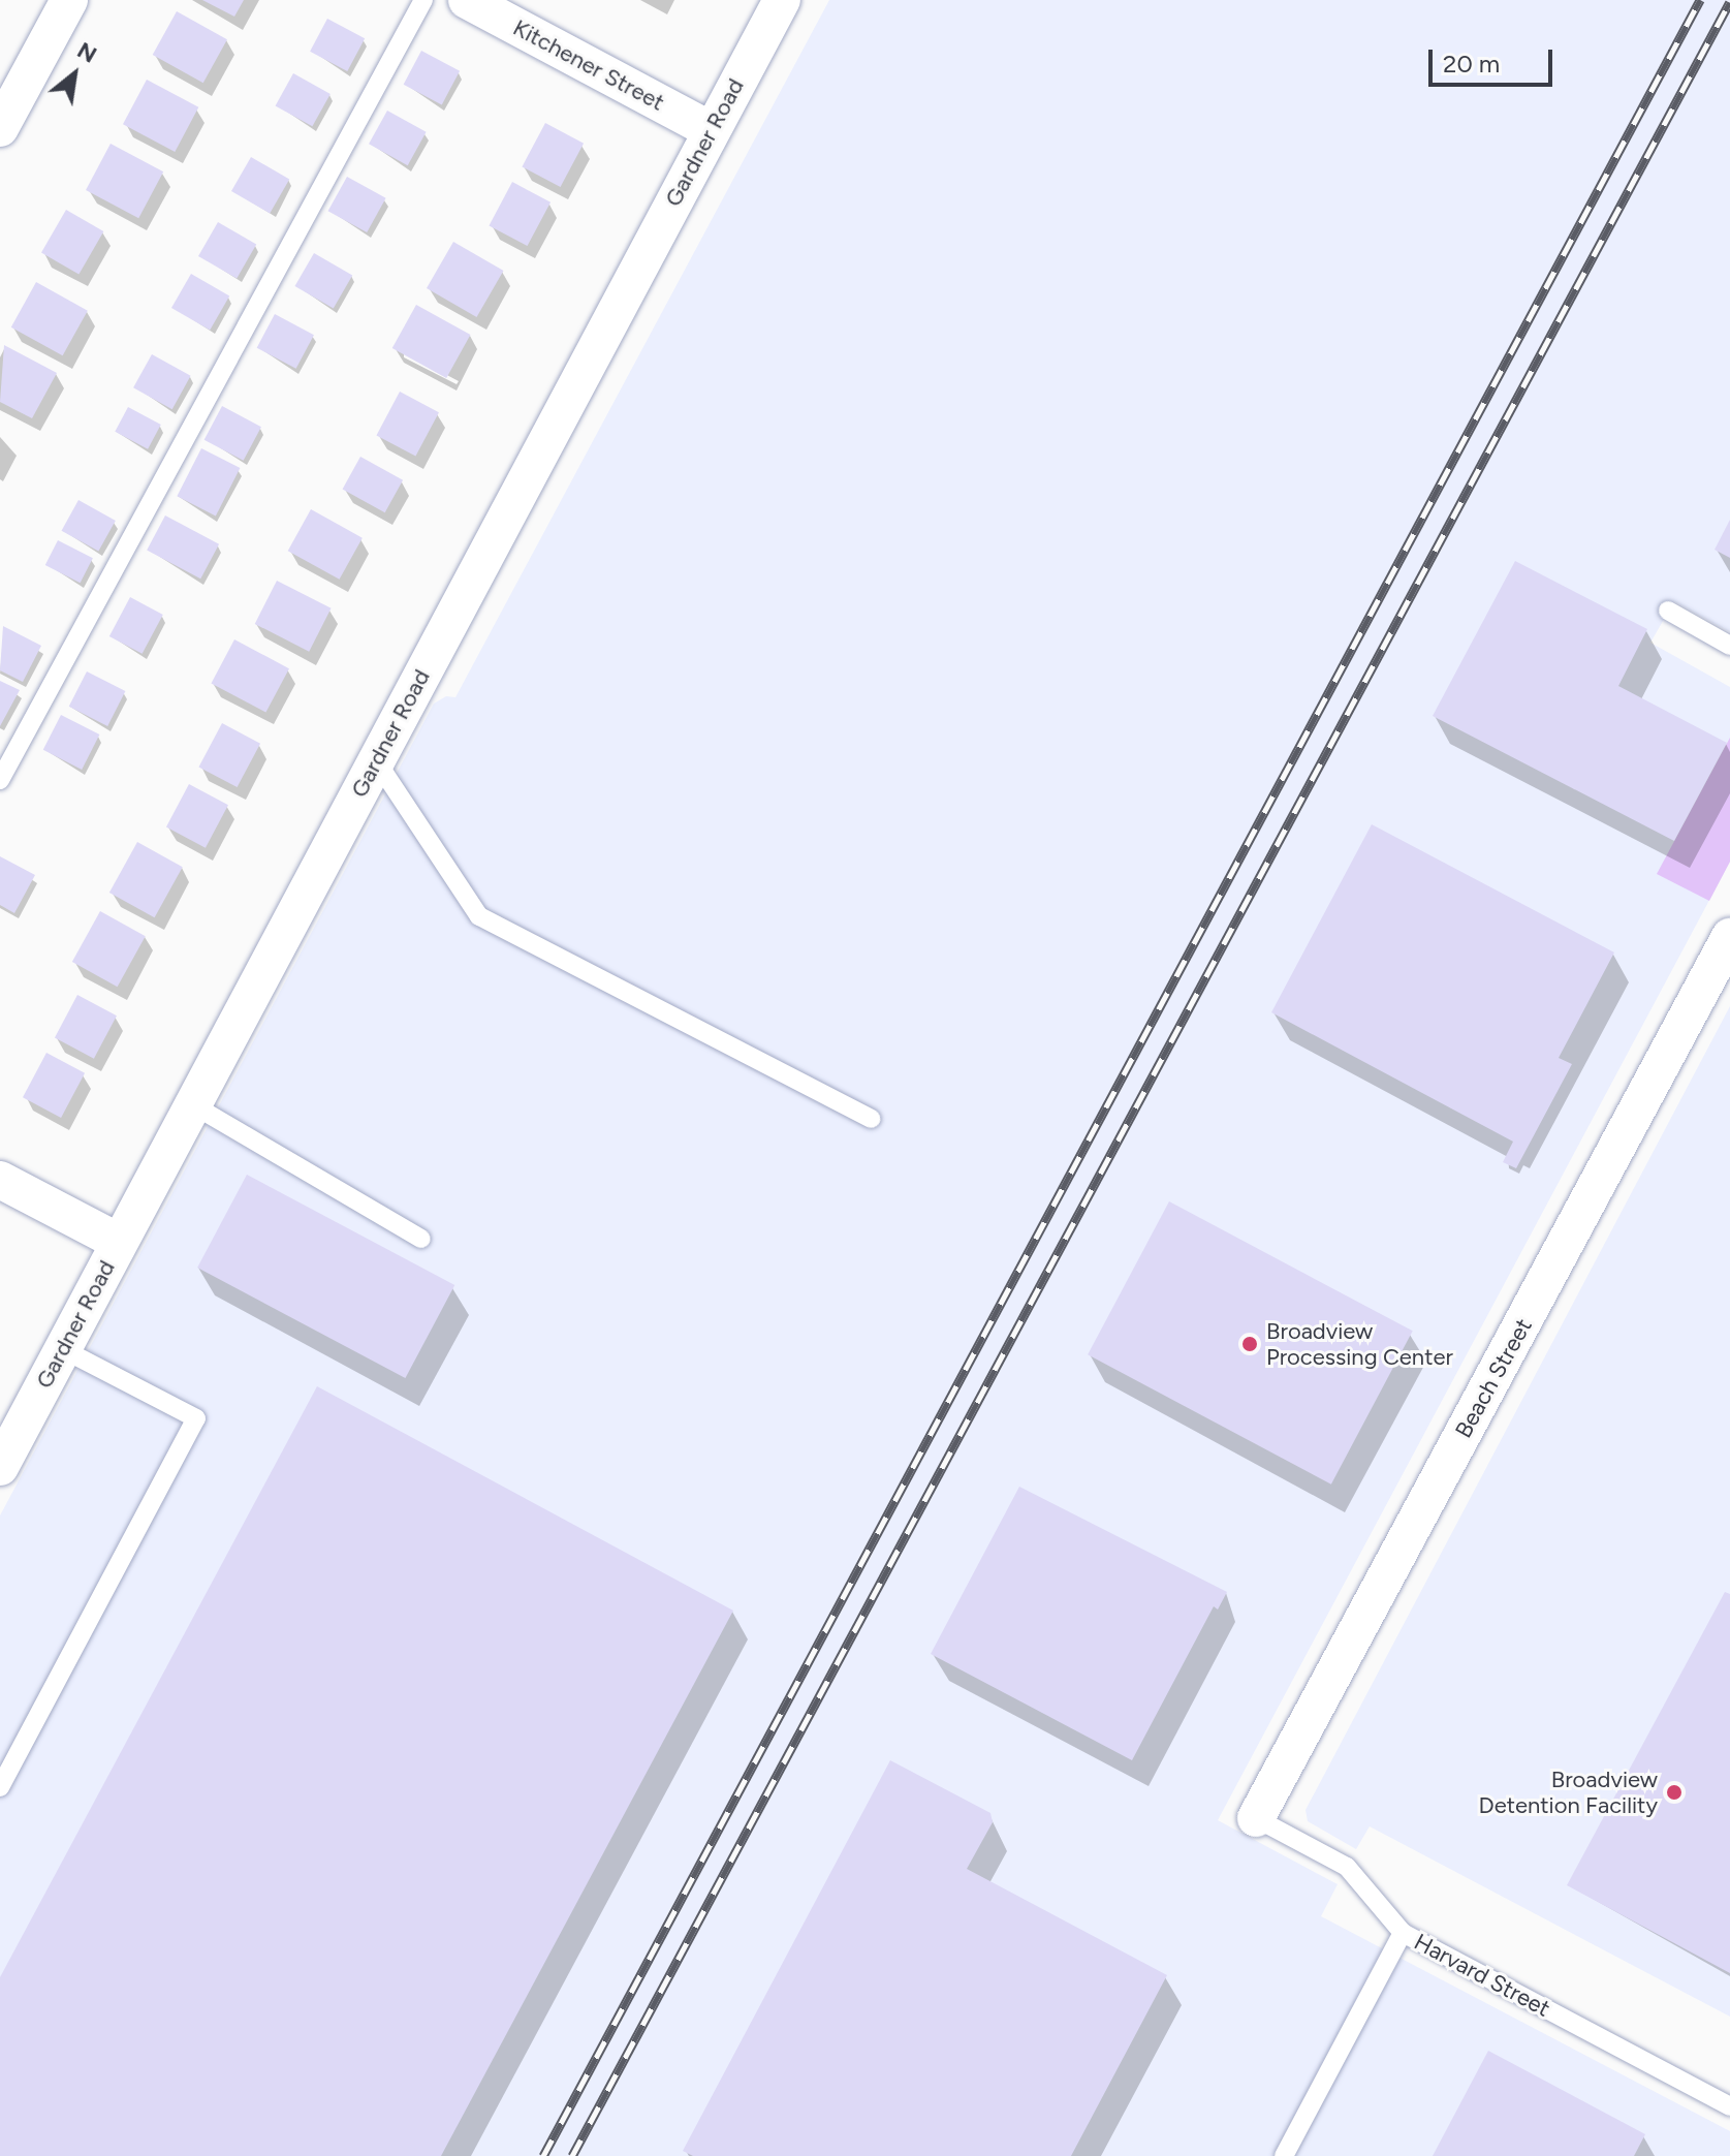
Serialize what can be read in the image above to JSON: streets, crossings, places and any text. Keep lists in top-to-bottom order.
{
  "streets": {
    "street": ["Kitchener Street", "Gardner Road", "Beach Street"],
    "lane": ["Harvard Street"]
  },
  "crossings": [
    ["Kitchener Street", "Gardner Road"],
    ["Beach Street", "Harvard Street"]
  ],
  "places": ["Broadview Processing Center", "Broadview Detention Facility"],
  "scale_bar": "20 m",
  "north": "top right"
}
